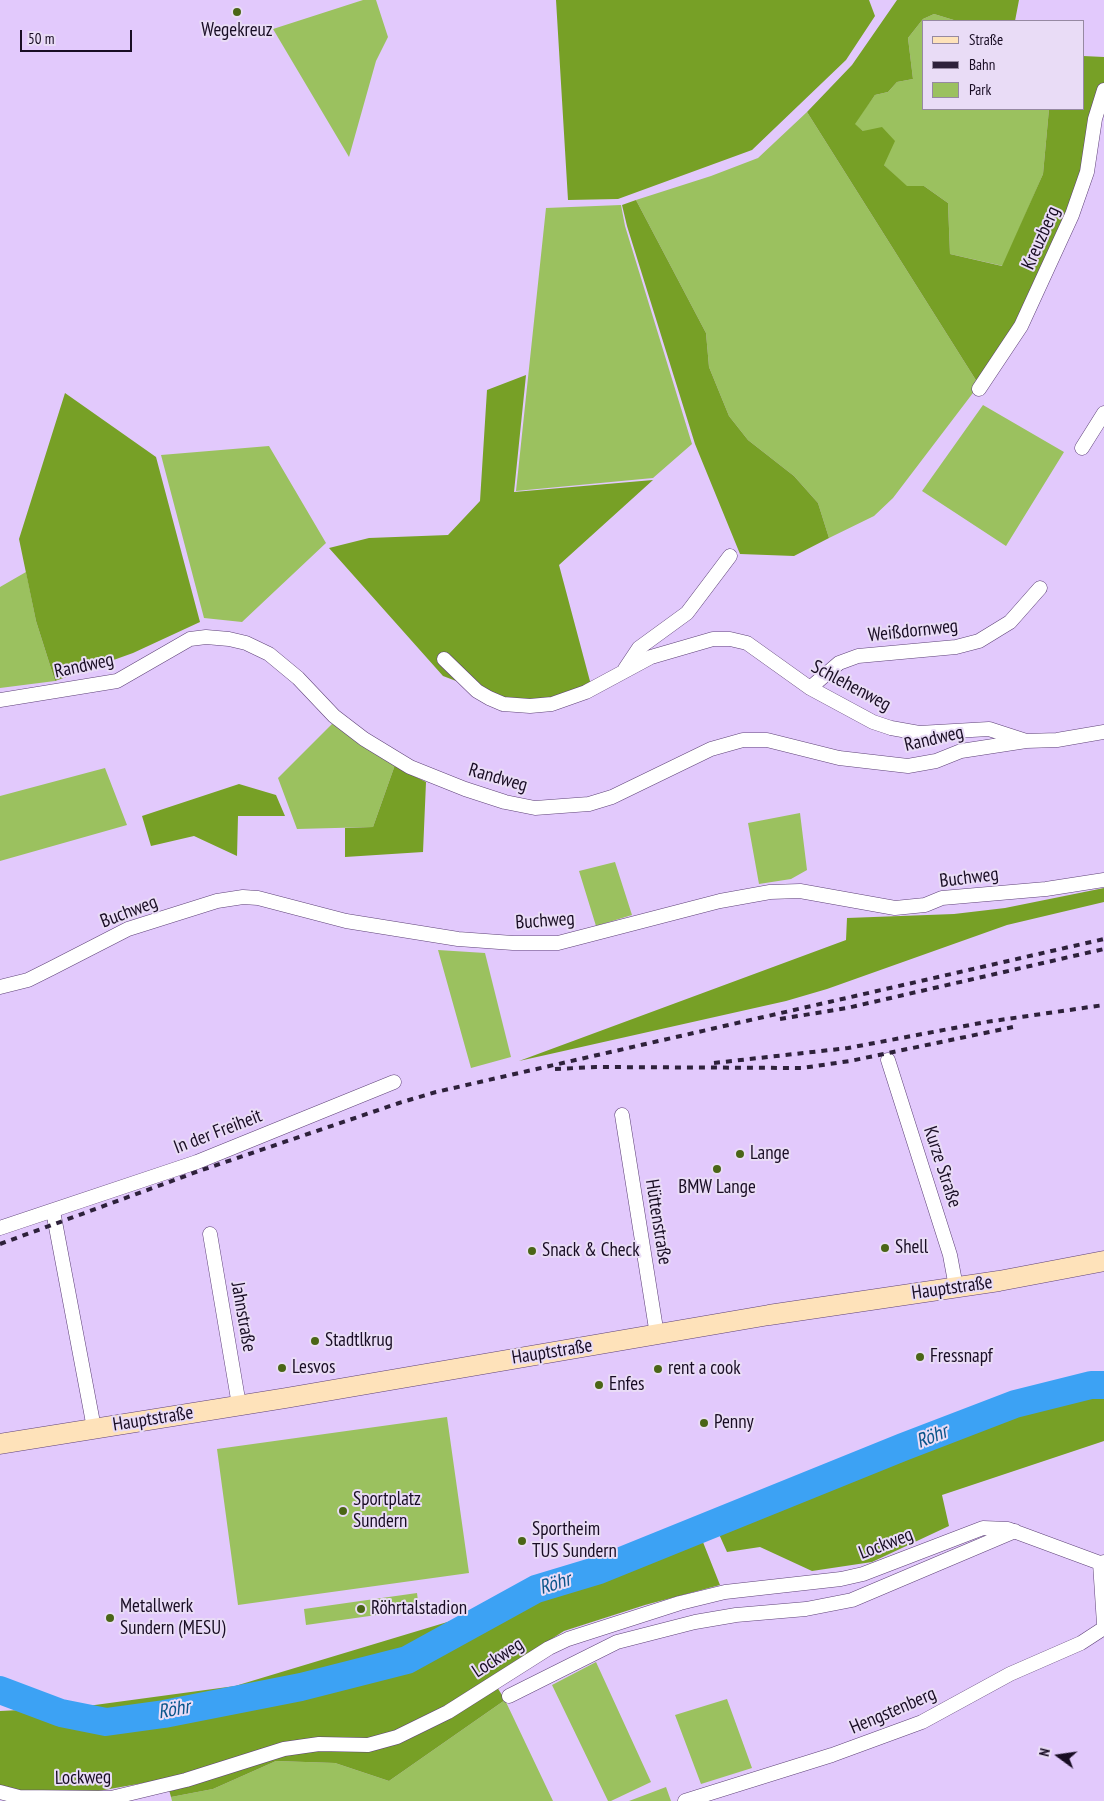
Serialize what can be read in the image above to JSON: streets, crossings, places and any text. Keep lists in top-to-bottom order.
{
  "streets": {
    "main road": ["Hauptstraße"],
    "street": [
      "Kreuzberg",
      "Weißdornweg",
      "Randweg",
      "Schlehenweg",
      "Buchweg",
      "In der Freiheit",
      "Kurze Straße",
      "Hüttenstraße",
      "Jahnstraße",
      "Lockweg",
      "Hengstenberg"
    ]
  },
  "crossings": [
    ["Weißdornweg", "Schlehenweg"],
    ["Randweg", "Schlehenweg"],
    ["Kurze Straße", "Hauptstraße"],
    ["Hüttenstraße", "Hauptstraße"],
    ["Hauptstraße", "Jahnstraße"]
  ],
  "water": ["Röhr"],
  "places": [
    "Wegekreuz",
    "Lange",
    "BMW Lange",
    "Shell",
    "Snack & Check",
    "Stadtlkrug",
    "Fressnapf",
    "Lesvos",
    "rent a cook",
    "Enfes",
    "Penny",
    "Sportplatz Sundern",
    "Sportheim TUS Sundern",
    "Röhrtalstadion",
    "Metallwerk Sundern (MESU)"
  ],
  "legend": ["Straße", "Bahn", "Park"],
  "scale_bar": "50 m",
  "north": "left"
}
